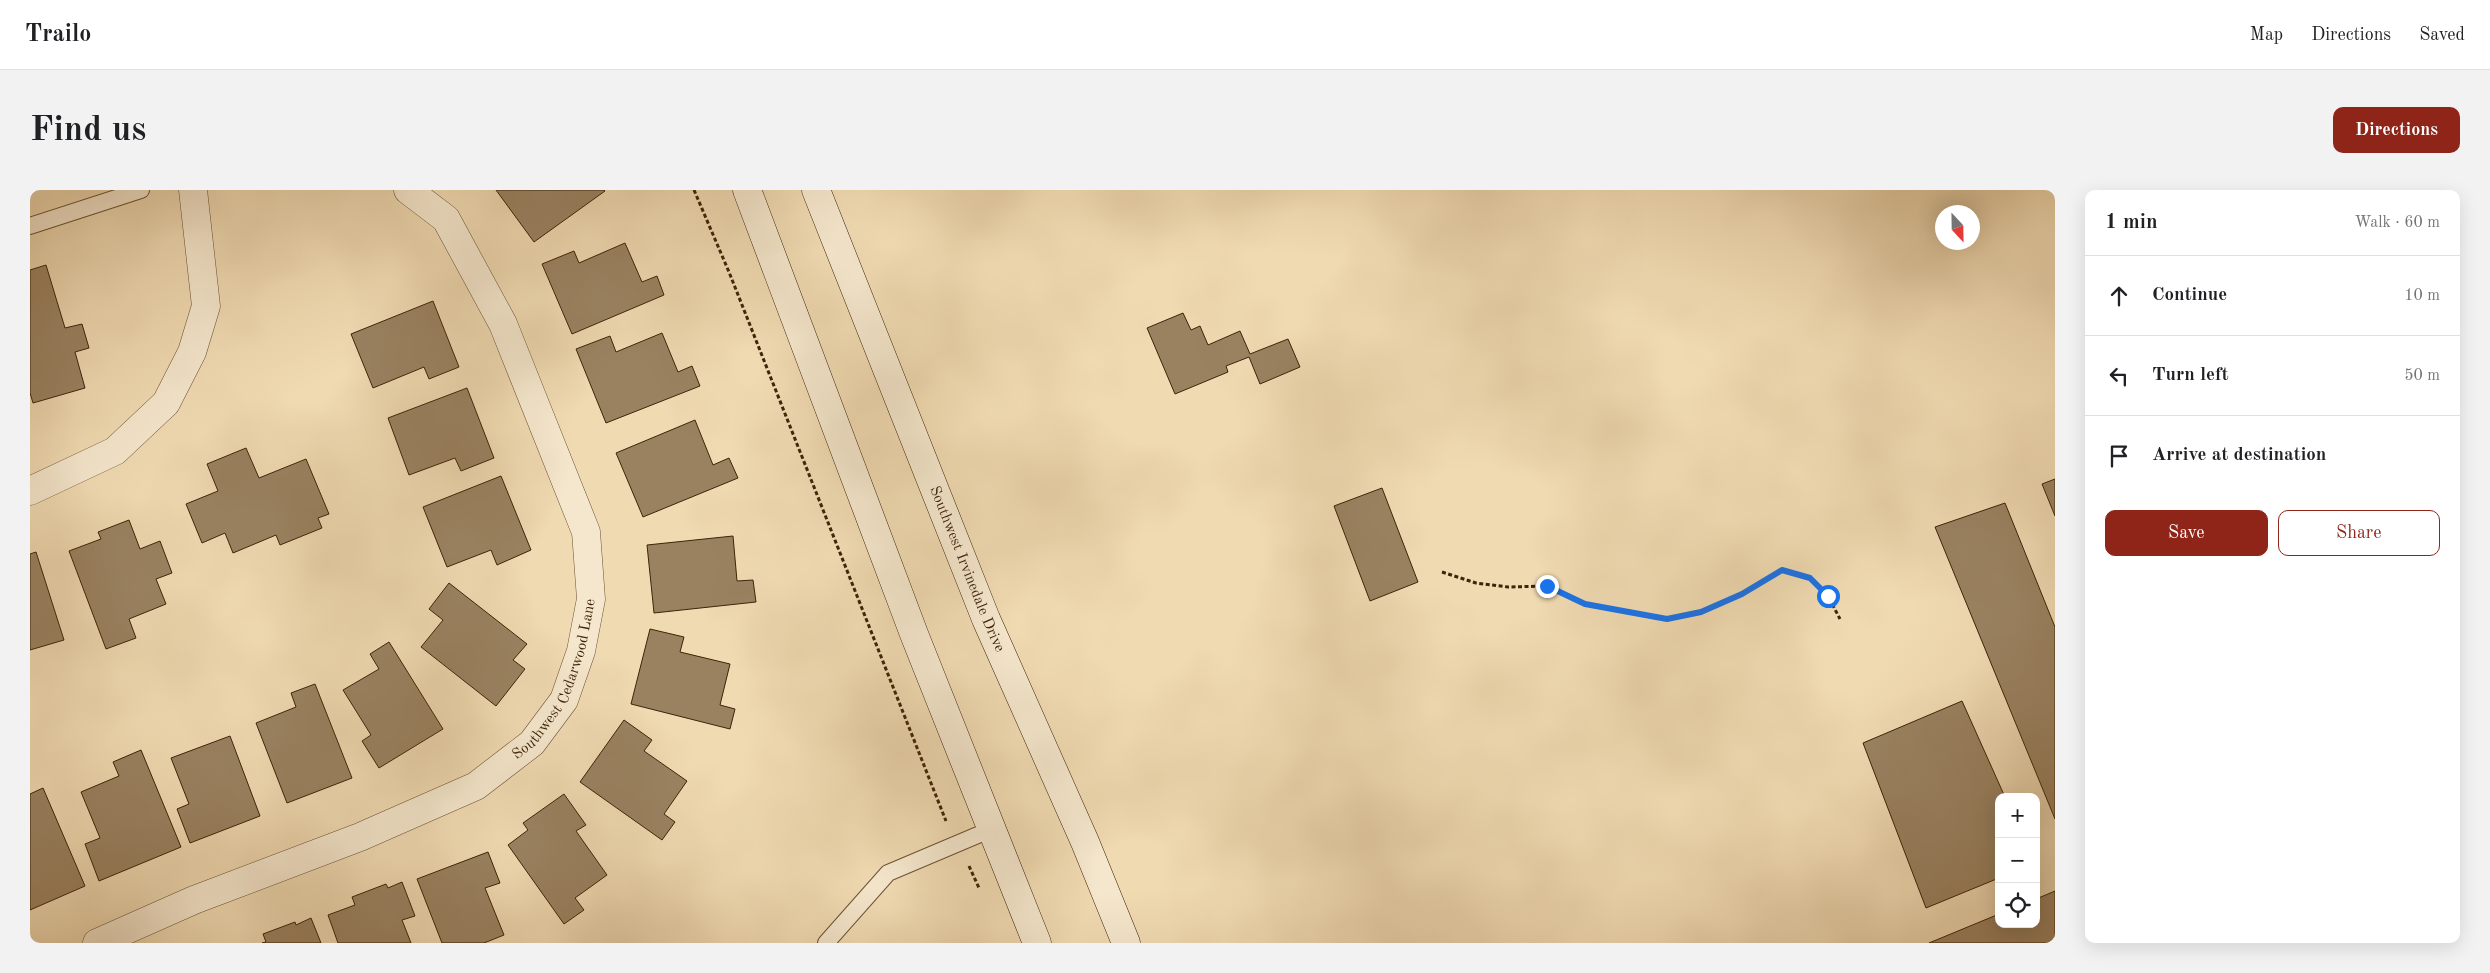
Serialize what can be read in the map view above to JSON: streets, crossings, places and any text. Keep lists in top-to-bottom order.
{
  "streets": {
    "main road": ["Southwest Irvinedale Drive", "Southwest Cedarwood Lane"]
  },
  "north": "bottom",
  "page": {
    "header": "Trailo",
    "nav": ["Map", "Directions", "Saved"],
    "buttons": [
      "Directions",
      ["Save", "Share"]
    ],
    "title": "Find us",
    "heading": ["1 min", "Walk · 60 m"],
    "list": [
      ["Continue", "10 m"],
      ["Turn left", "50 m"],
      "Arrive at destination"
    ],
    "map_buttons": ["+", "−"]
  }
}
